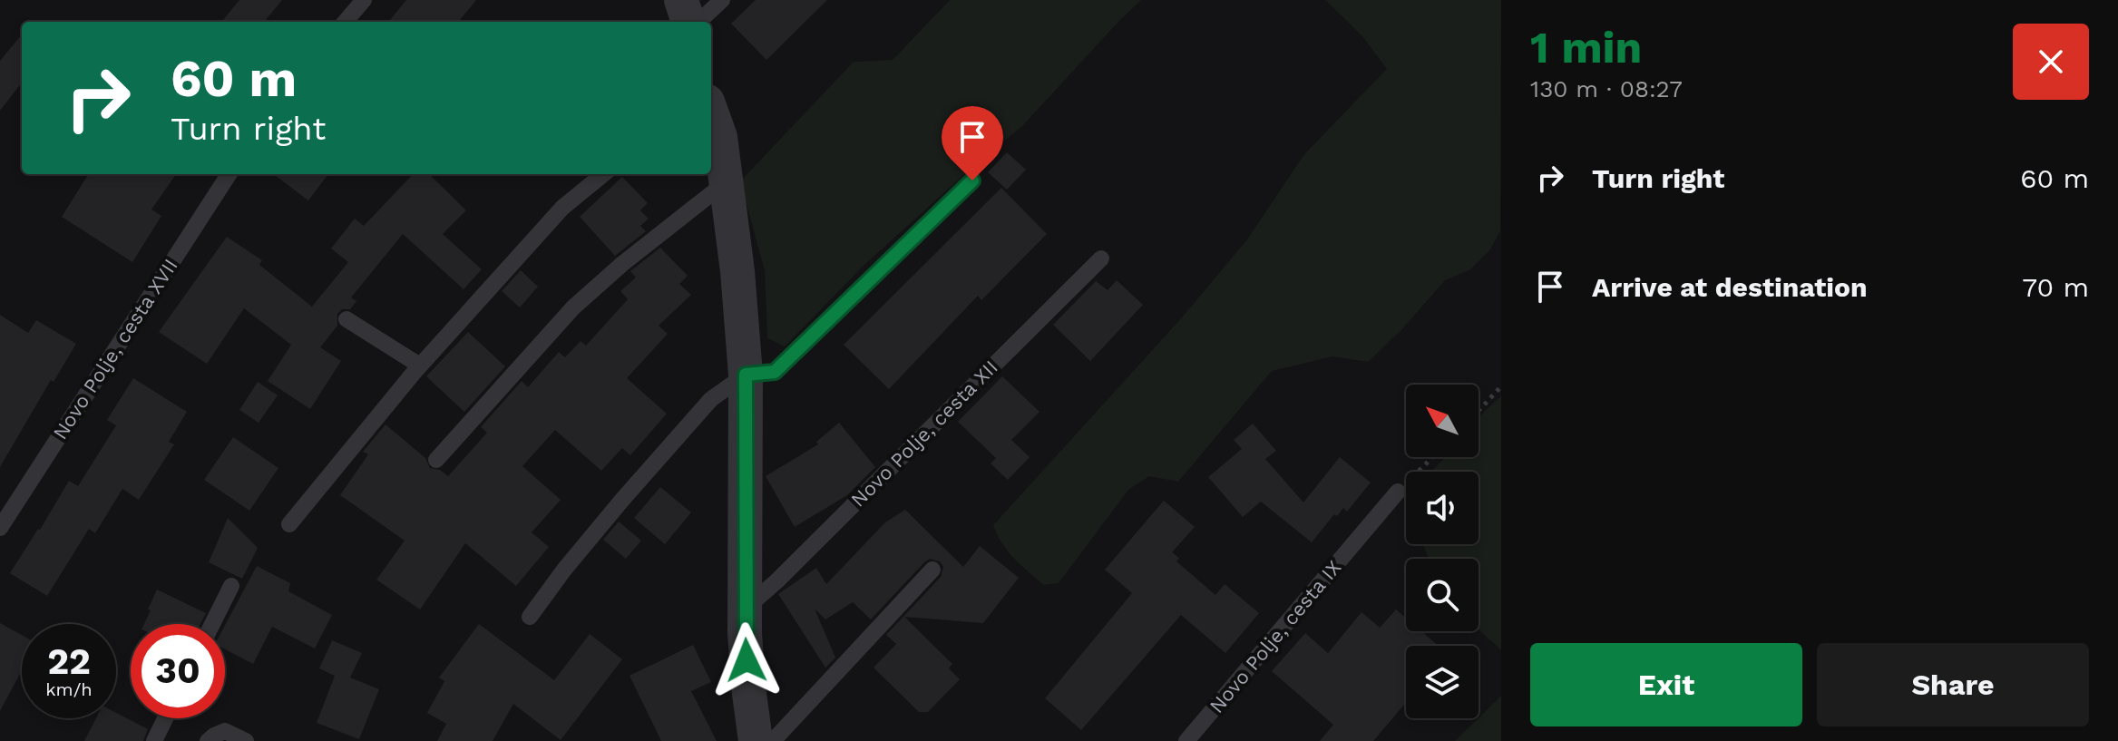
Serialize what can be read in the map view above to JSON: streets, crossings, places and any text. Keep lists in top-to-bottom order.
{
  "streets": {
    "lane": ["Novo Polje, cesta XVII", "Novo Polje, cesta XII", "Novo Polje, cesta IX"]
  },
  "north": "top left",
  "page": {
    "heading": ["1 min", "130 m · 08:27"],
    "turn": ["60 m", "Turn right"],
    "list": [
      {
        "name": "Turn right",
        "value": "60 m"
      },
      {
        "name": "Arrive at destination",
        "value": "70 m"
      }
    ],
    "speed": "22 km/h",
    "limit": "30",
    "buttons": ["Exit", "Share"]
  }
}
